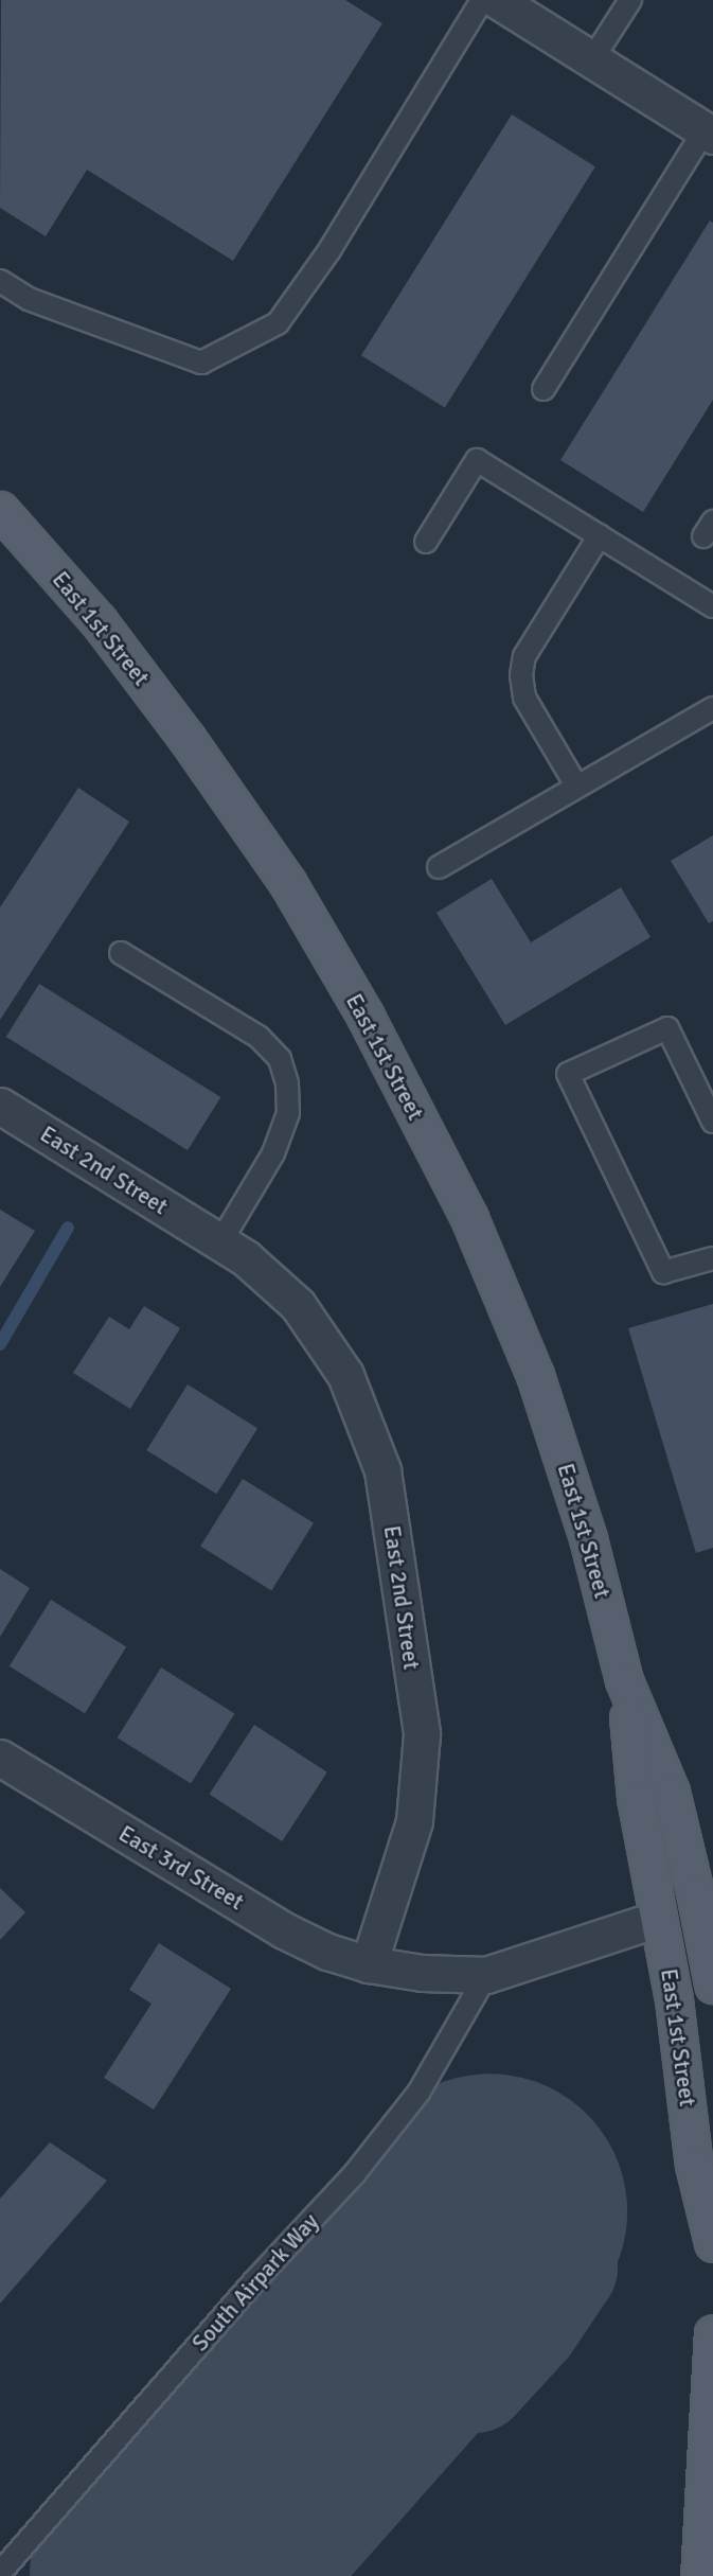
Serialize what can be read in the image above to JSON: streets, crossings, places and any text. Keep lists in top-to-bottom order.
{
  "streets": {
    "main road": ["East 1st Street"],
    "street": ["East 2nd Street", "East 3rd Street"],
    "lane": ["South Airpark Way"]
  },
  "crossings": [
    ["East 2nd Street", "East 3rd Street"]
  ]
}
